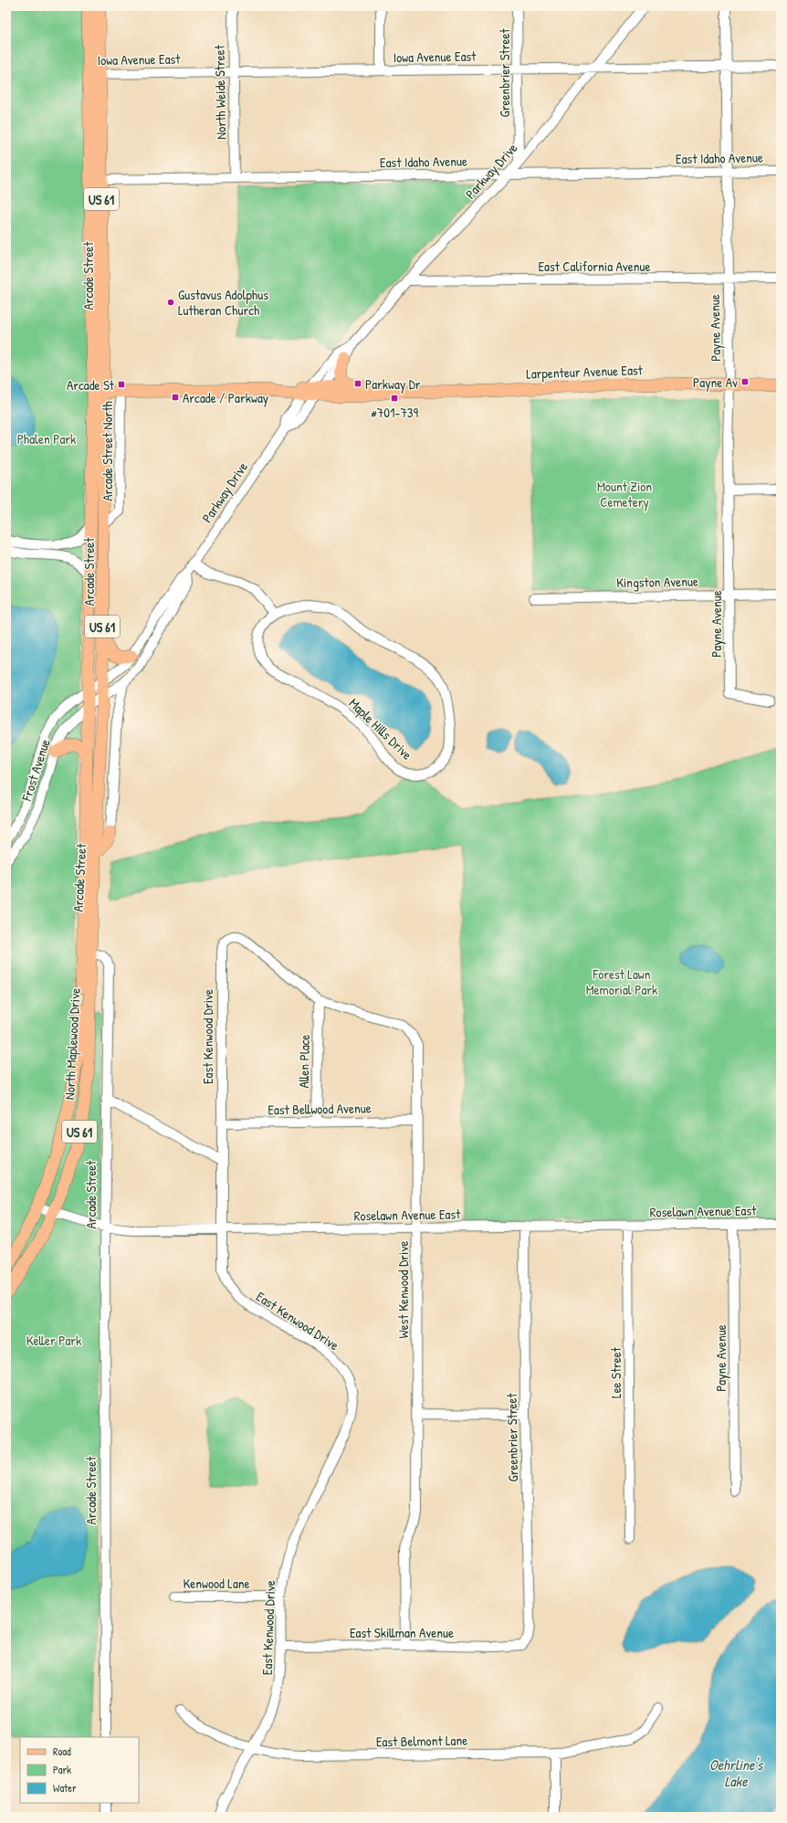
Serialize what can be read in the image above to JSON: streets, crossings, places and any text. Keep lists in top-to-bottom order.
{
  "streets": {
    "main road": [
      "US 61",
      "Arcade Street",
      "Larpenteur Avenue East",
      "North Maplewood Drive"
    ],
    "street": [
      "Iowa Avenue East",
      "Greenbrier Street",
      "North Weide Street",
      "East Idaho Avenue",
      "Parkway Drive",
      "East California Avenue",
      "Payne Avenue",
      "Arcade Street North",
      "Kingston Avenue",
      "Maple Hills Drive",
      "Frost Avenue",
      "East Kenwood Drive",
      "Allen Place",
      "East Bellwood Avenue",
      "Roselawn Avenue East",
      "West Kenwood Drive",
      "Lee Street",
      "Kenwood Lane",
      "East Skillman Avenue",
      "East Belmont Lane"
    ]
  },
  "crossings": [
    ["Iowa Avenue East", "Greenbrier Street"],
    ["Iowa Avenue East", "North Weide Street"],
    ["Iowa Avenue East", "Parkway Drive"],
    ["Iowa Avenue East", "Arcade Street"],
    ["Iowa Avenue East", "Payne Avenue"],
    ["Greenbrier Street", "Parkway Drive"],
    ["Greenbrier Street", "Roselawn Avenue East"],
    ["Greenbrier Street", "East Skillman Avenue"],
    ["North Weide Street", "East Idaho Avenue"],
    ["East Idaho Avenue", "Parkway Drive"],
    ["East Idaho Avenue", "Arcade Street"],
    ["East Idaho Avenue", "Payne Avenue"],
    ["Parkway Drive", "East California Avenue"],
    ["Parkway Drive", "Arcade Street"],
    ["Parkway Drive", "Larpenteur Avenue East"],
    ["Parkway Drive", "Frost Avenue"],
    ["East California Avenue", "Payne Avenue"],
    ["Arcade Street", "Larpenteur Avenue East"],
    ["Arcade Street", "Arcade Street North"],
    ["Arcade Street", "Frost Avenue"],
    ["Arcade Street", "North Maplewood Drive"],
    ["Arcade Street", "Roselawn Avenue East"],
    ["Payne Avenue", "Larpenteur Avenue East"],
    ["Payne Avenue", "Kingston Avenue"],
    ["Payne Avenue", "Roselawn Avenue East"],
    ["Larpenteur Avenue East", "Arcade Street North"],
    ["East Kenwood Drive", "Allen Place"],
    ["East Kenwood Drive", "East Bellwood Avenue"],
    ["East Kenwood Drive", "Roselawn Avenue East"],
    ["East Kenwood Drive", "West Kenwood Drive"],
    ["East Kenwood Drive", "Kenwood Lane"],
    ["East Kenwood Drive", "East Skillman Avenue"],
    ["East Kenwood Drive", "East Belmont Lane"],
    ["North Maplewood Drive", "Roselawn Avenue East"],
    ["Allen Place", "East Bellwood Avenue"],
    ["Allen Place", "West Kenwood Drive"],
    ["East Bellwood Avenue", "West Kenwood Drive"],
    ["Roselawn Avenue East", "West Kenwood Drive"],
    ["Roselawn Avenue East", "Lee Street"],
    ["West Kenwood Drive", "East Skillman Avenue"]
  ],
  "water": ["Oehrline's Lake"],
  "parks": [
    "Phalen Park",
    "Mount Zion Cemetery",
    "Forest Lawn Memorial Park",
    "Keller Park"
  ],
  "places": {
    "other": ["Gustavus Adolphus Lutheran Church"],
    "transit": [
      "Payne Av",
      "Parkway Dr",
      "Arcade St",
      "Arcade / Parkway",
      "#701-739"
    ]
  },
  "legend": ["Road", "Park", "Water"]
}
